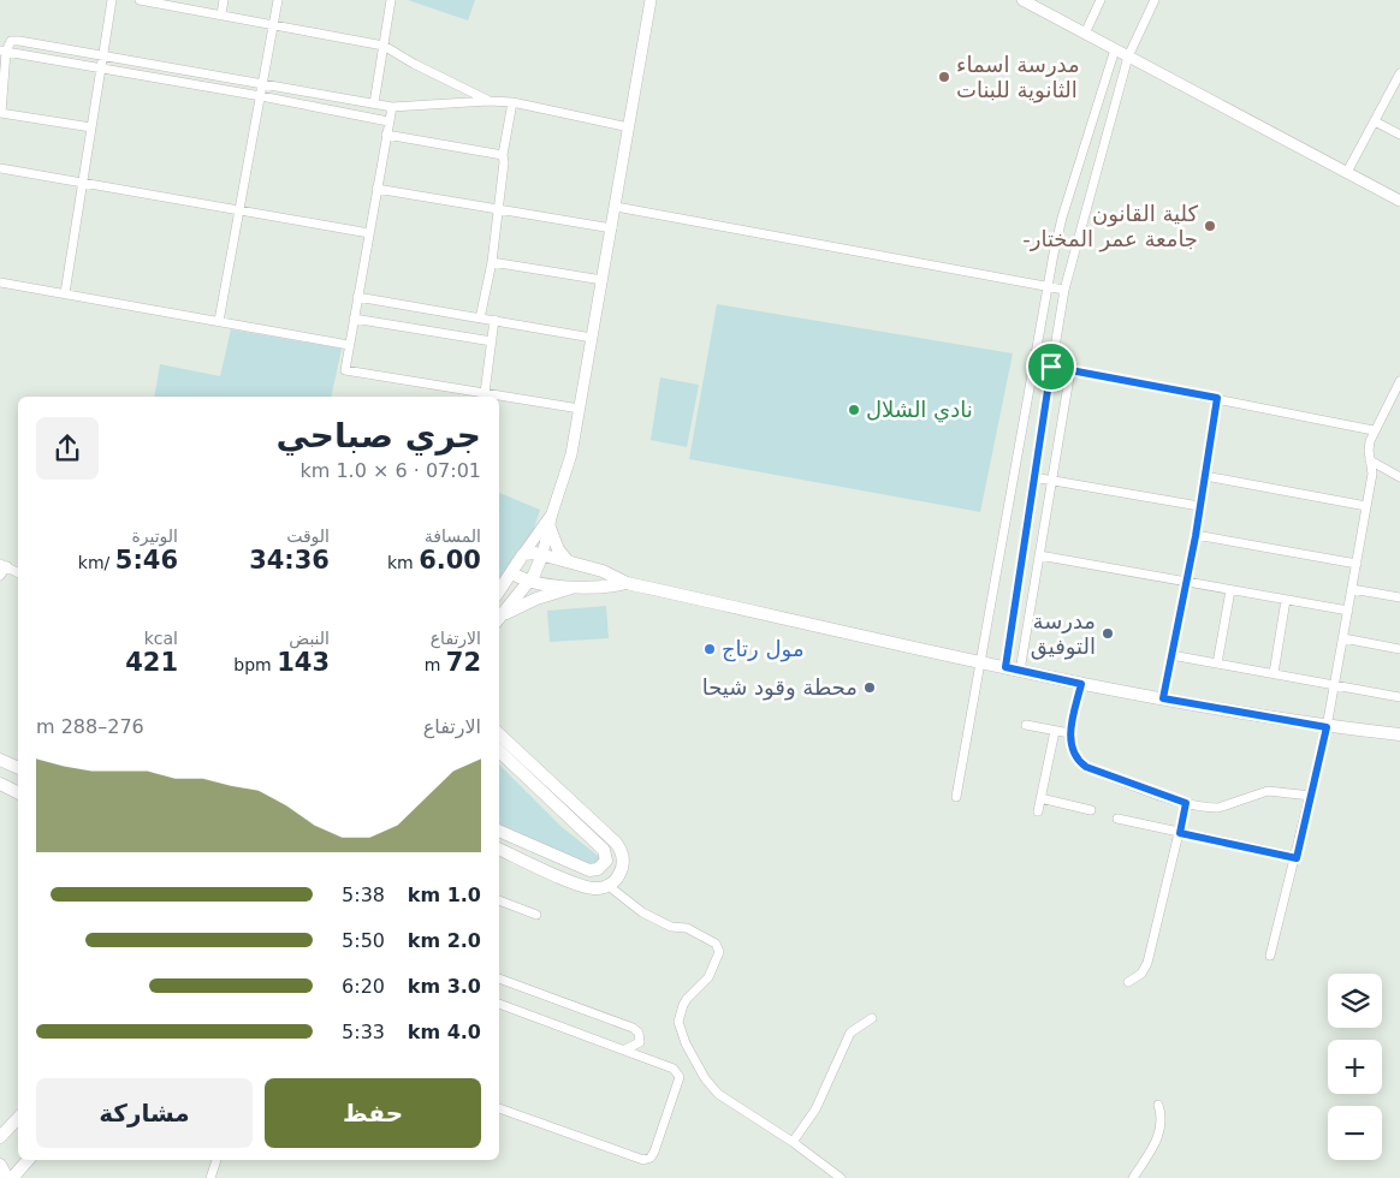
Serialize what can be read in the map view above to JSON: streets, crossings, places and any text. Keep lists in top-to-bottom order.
{
  "places": [
    "مدرسة اسماء الثانوية للبنات",
    "كلية القانون -جامعة عمر المختار",
    "نادي الشلال",
    "مدرسة التوفيق",
    "مول رتاج",
    "محطة وقود شيحا"
  ],
  "page": {
    "heading": ["جري صباحي", "07:01 · 6 × 1.0 km"],
    "stats": [
      ["المسافة", "6.00 km"],
      ["الوقت", "34:36"],
      ["الوتيرة", "5:46 /km"],
      ["الارتفاع", "72 m"],
      ["النبض", "143 bpm"],
      ["kcal", "421"]
    ],
    "chart": ["الارتفاع", "276–288 m"],
    "list": [
      {
        "name": "1.0 km",
        "note": "5:38"
      },
      {
        "name": "2.0 km",
        "note": "5:50"
      },
      {
        "name": "3.0 km",
        "note": "6:20"
      },
      {
        "name": "4.0 km",
        "note": "5:33"
      }
    ],
    "map_buttons": ["+", "−"],
    "buttons": ["حفظ", "مشاركة"]
  }
}
